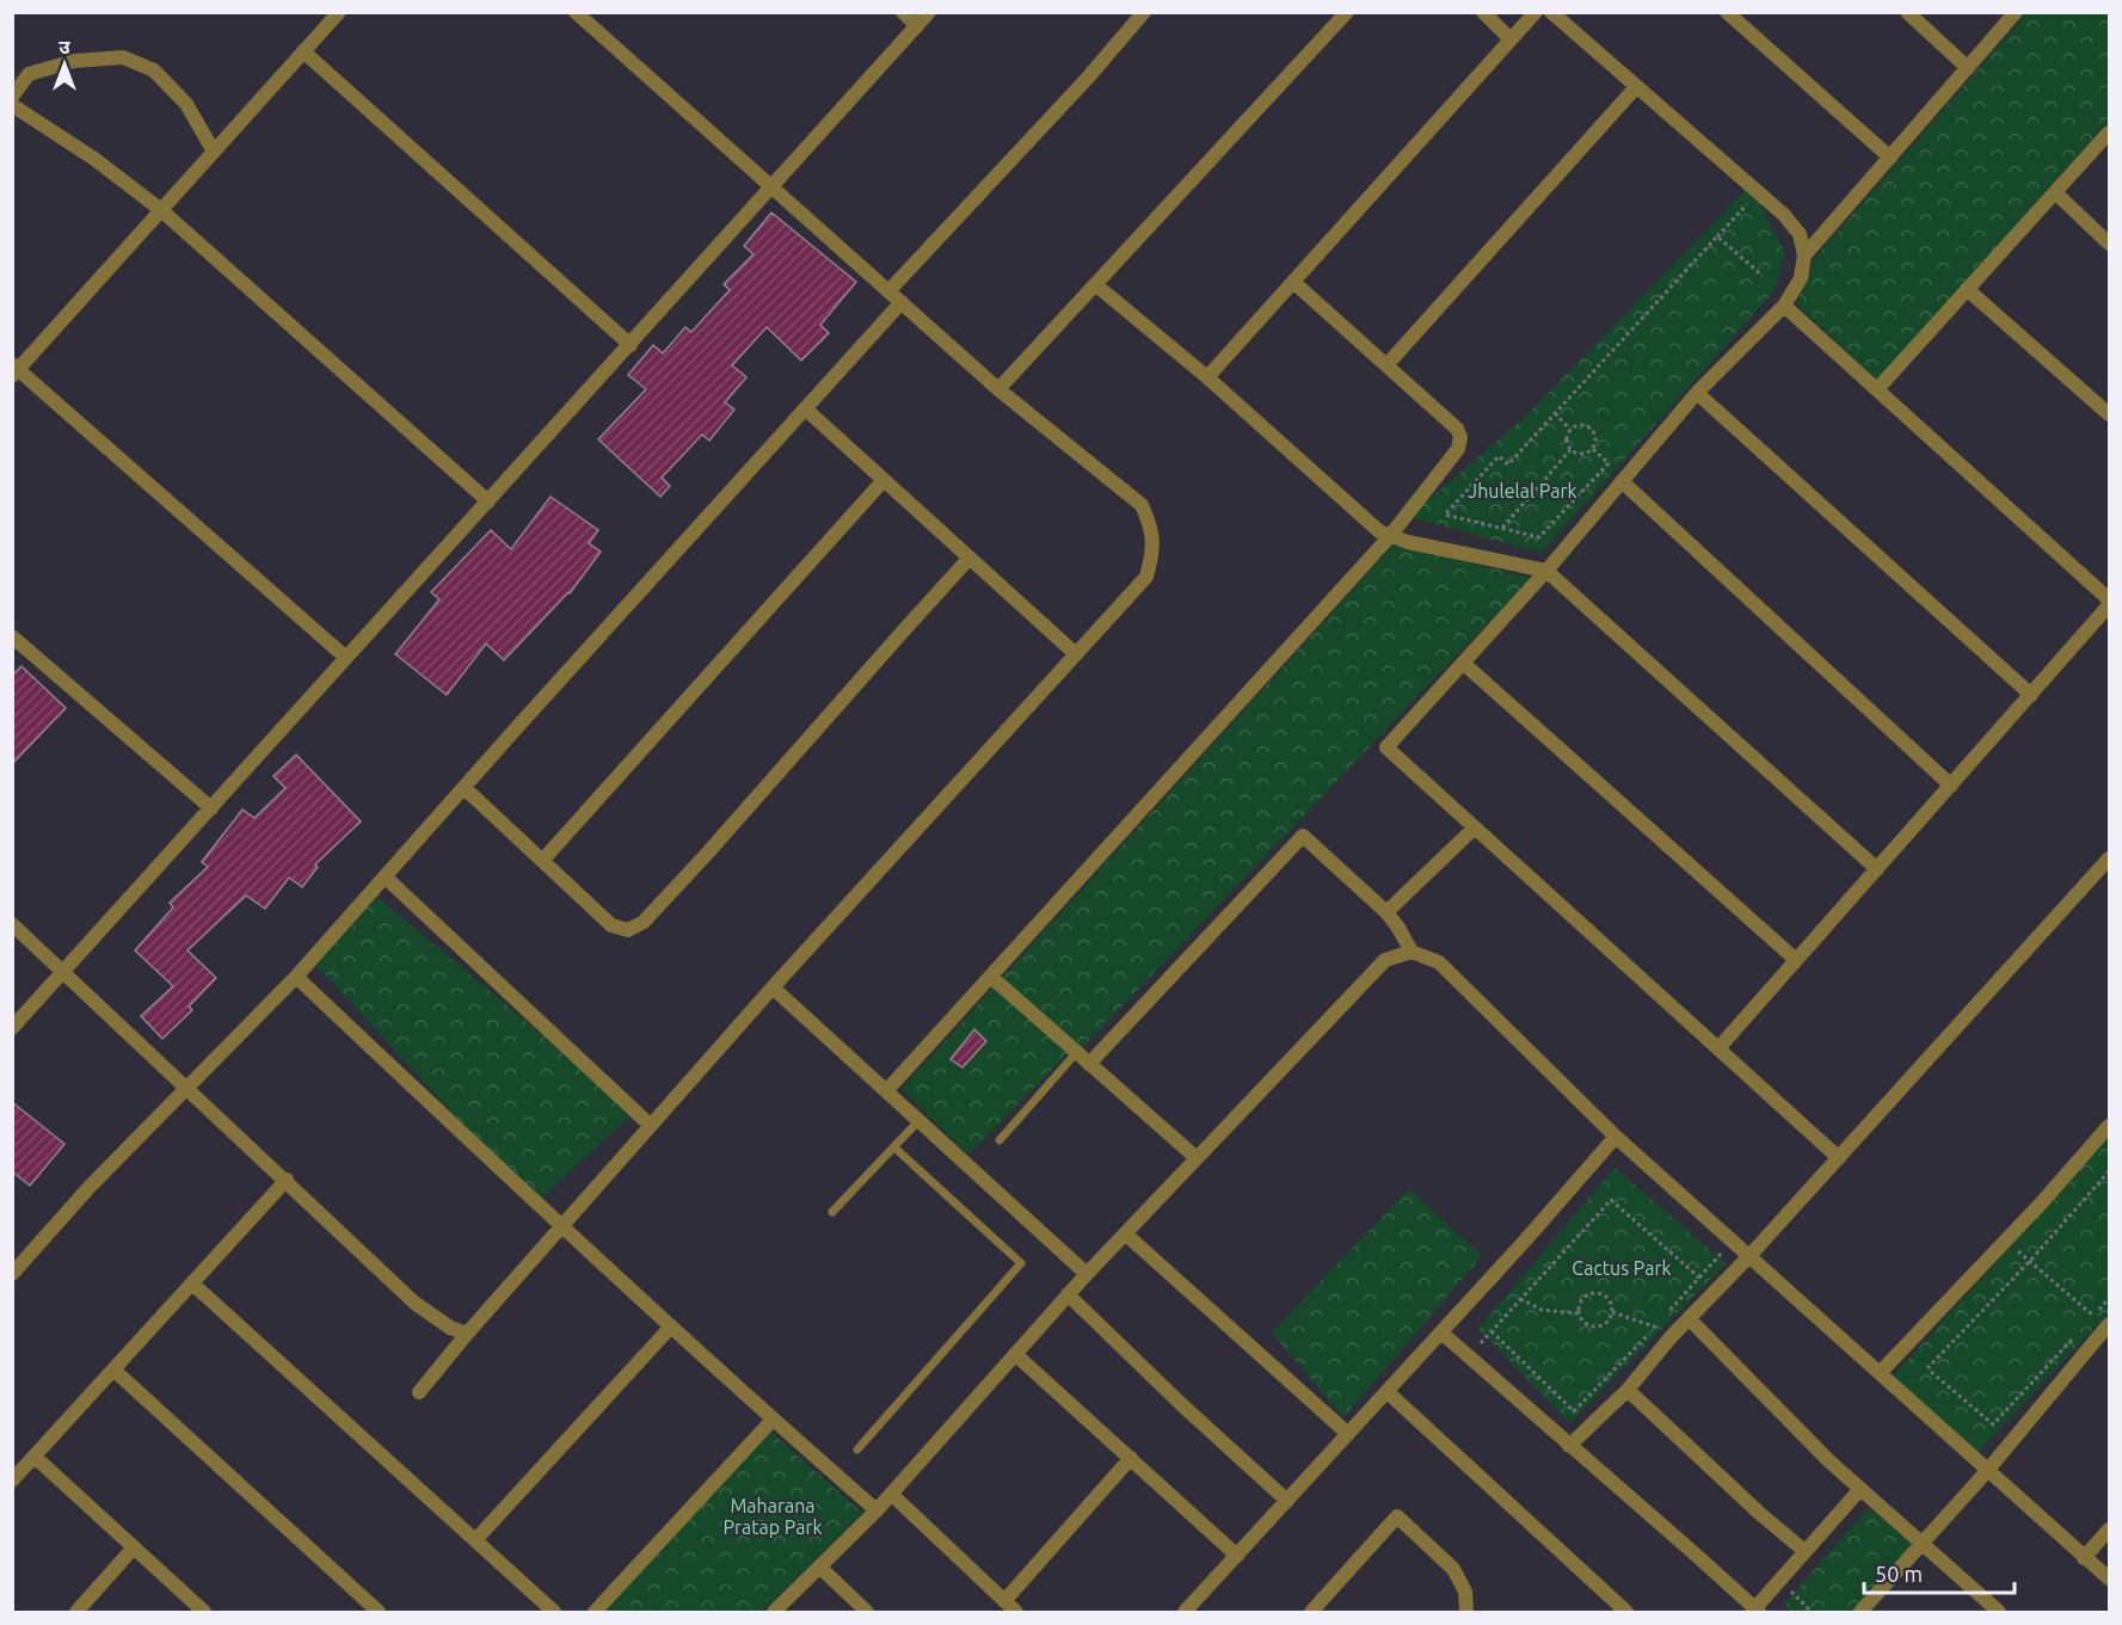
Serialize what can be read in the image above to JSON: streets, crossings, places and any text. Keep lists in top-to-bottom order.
{
  "parks": ["Jhulelal Park", "Cactus Park", "Maharana Pratap Park"],
  "scale_bar": "50 m",
  "north": "top"
}
